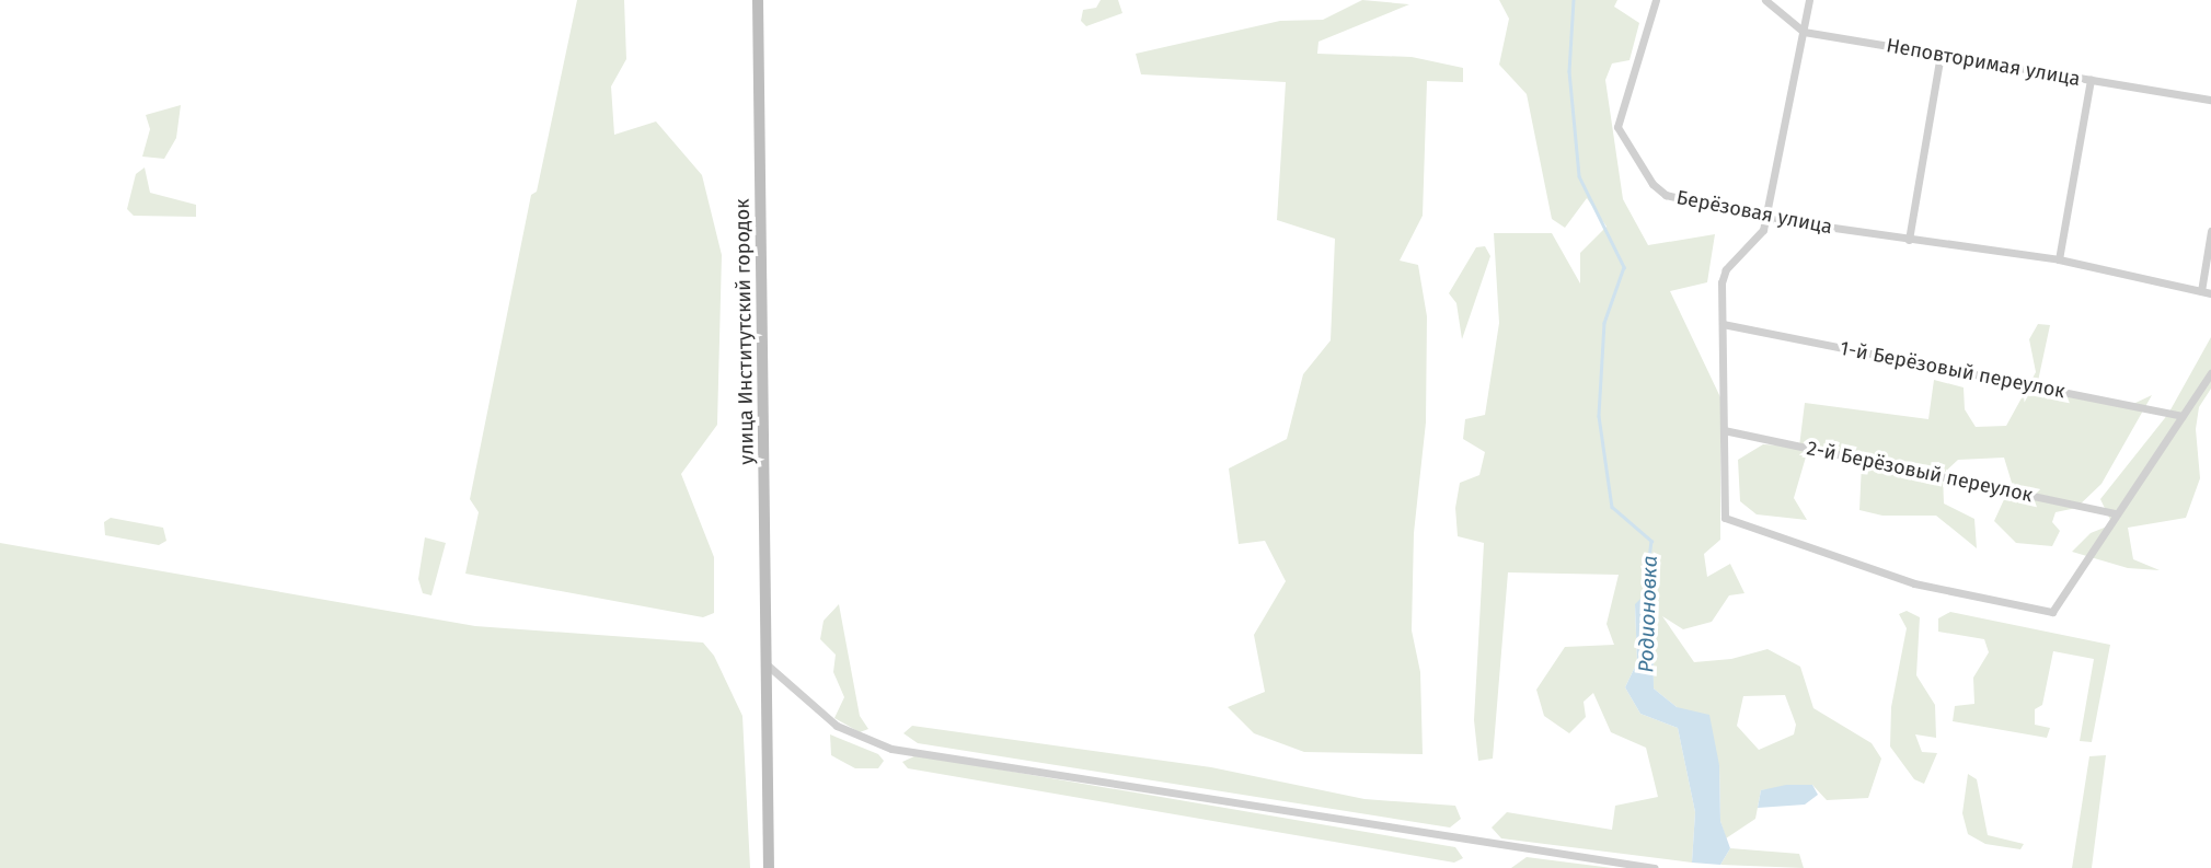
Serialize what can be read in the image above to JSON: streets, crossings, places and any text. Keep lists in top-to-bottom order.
{
  "streets": {
    "street": [
      "Неповторимая улица",
      "Берёзовая улица",
      "улица Институтский городок",
      "1-й Берёзовый переулок",
      "2-й Берёзовый переулок"
    ]
  },
  "water": ["Родионовка"]
}
